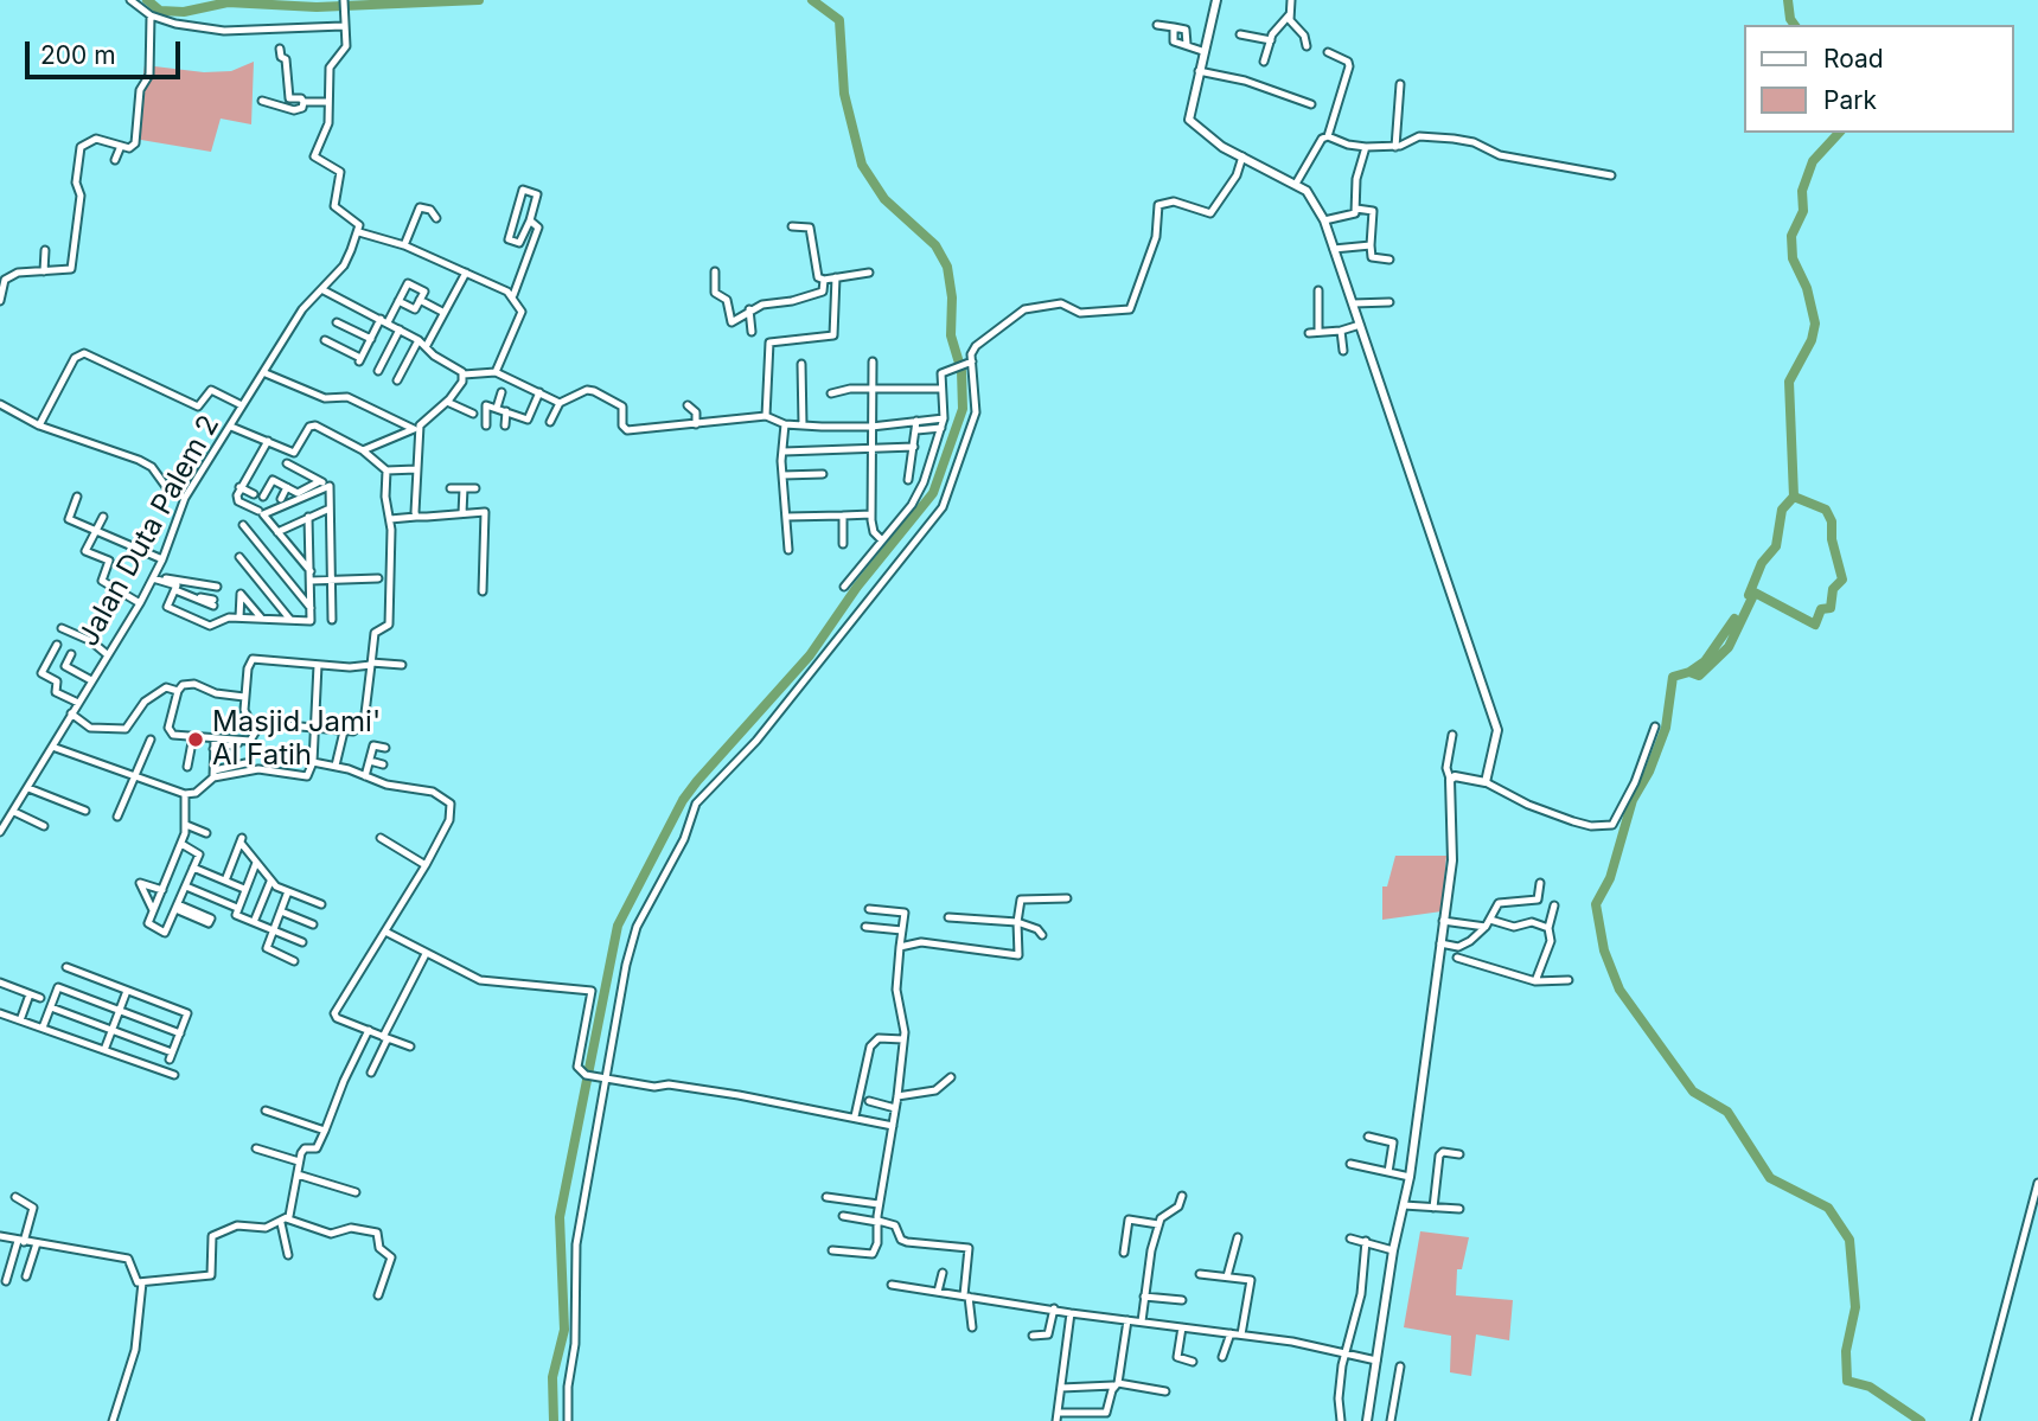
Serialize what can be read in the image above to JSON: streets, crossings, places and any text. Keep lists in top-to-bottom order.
{
  "streets": {
    "street": ["Jalan Duta Palem 2"]
  },
  "places": ["Masjid Jami' Al Fatih"],
  "legend": ["Road", "Park"],
  "scale_bar": "200 m"
}
